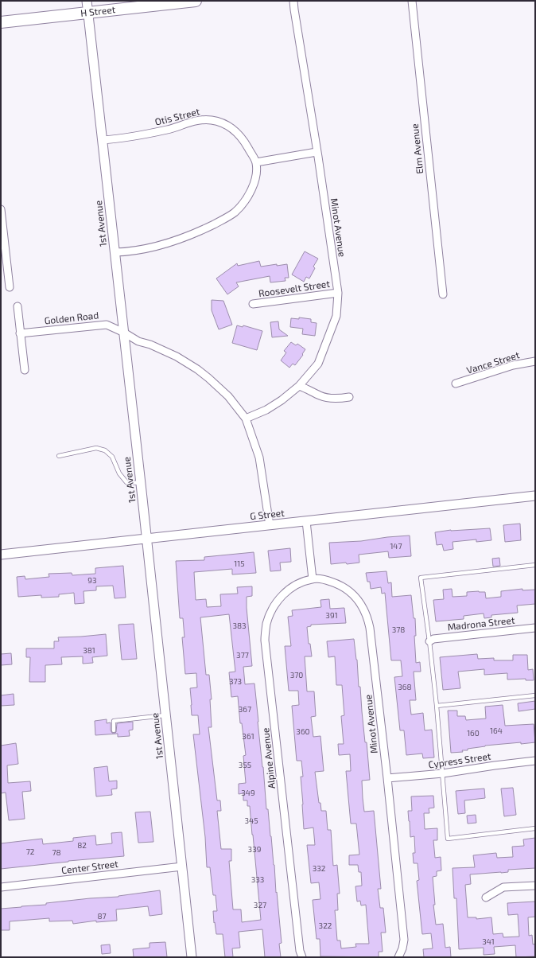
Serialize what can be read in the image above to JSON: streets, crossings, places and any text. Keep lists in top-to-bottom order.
{
  "streets": {
    "main road": ["H Street"],
    "street": [
      "Otis Street",
      "Elm Avenue",
      "1st Avenue",
      "Minot Avenue",
      "Roosevelt Street",
      "Golden Road",
      "Vance Street",
      "G Street",
      "Madrona Street",
      "Alpine Avenue",
      "Cypress Street",
      "Center Street"
    ]
  },
  "crossings": [
    ["H Street", "1st Avenue"],
    ["Otis Street", "1st Avenue"],
    ["1st Avenue", "Golden Road"],
    ["1st Avenue", "G Street"],
    ["1st Avenue", "Center Street"],
    ["Minot Avenue", "Roosevelt Street"],
    ["Minot Avenue", "Alpine Avenue"],
    ["Minot Avenue", "Cypress Street"]
  ],
  "house_numbers": [
    "147",
    "115",
    "93",
    "391",
    "383",
    "378",
    "381",
    "377",
    "370",
    "373",
    "368",
    "367",
    "164",
    "360",
    "160",
    "361",
    "355",
    "349",
    "345",
    "82",
    "339",
    "72",
    "78",
    "332",
    "333",
    "327",
    "87",
    "322",
    "341"
  ]
}
